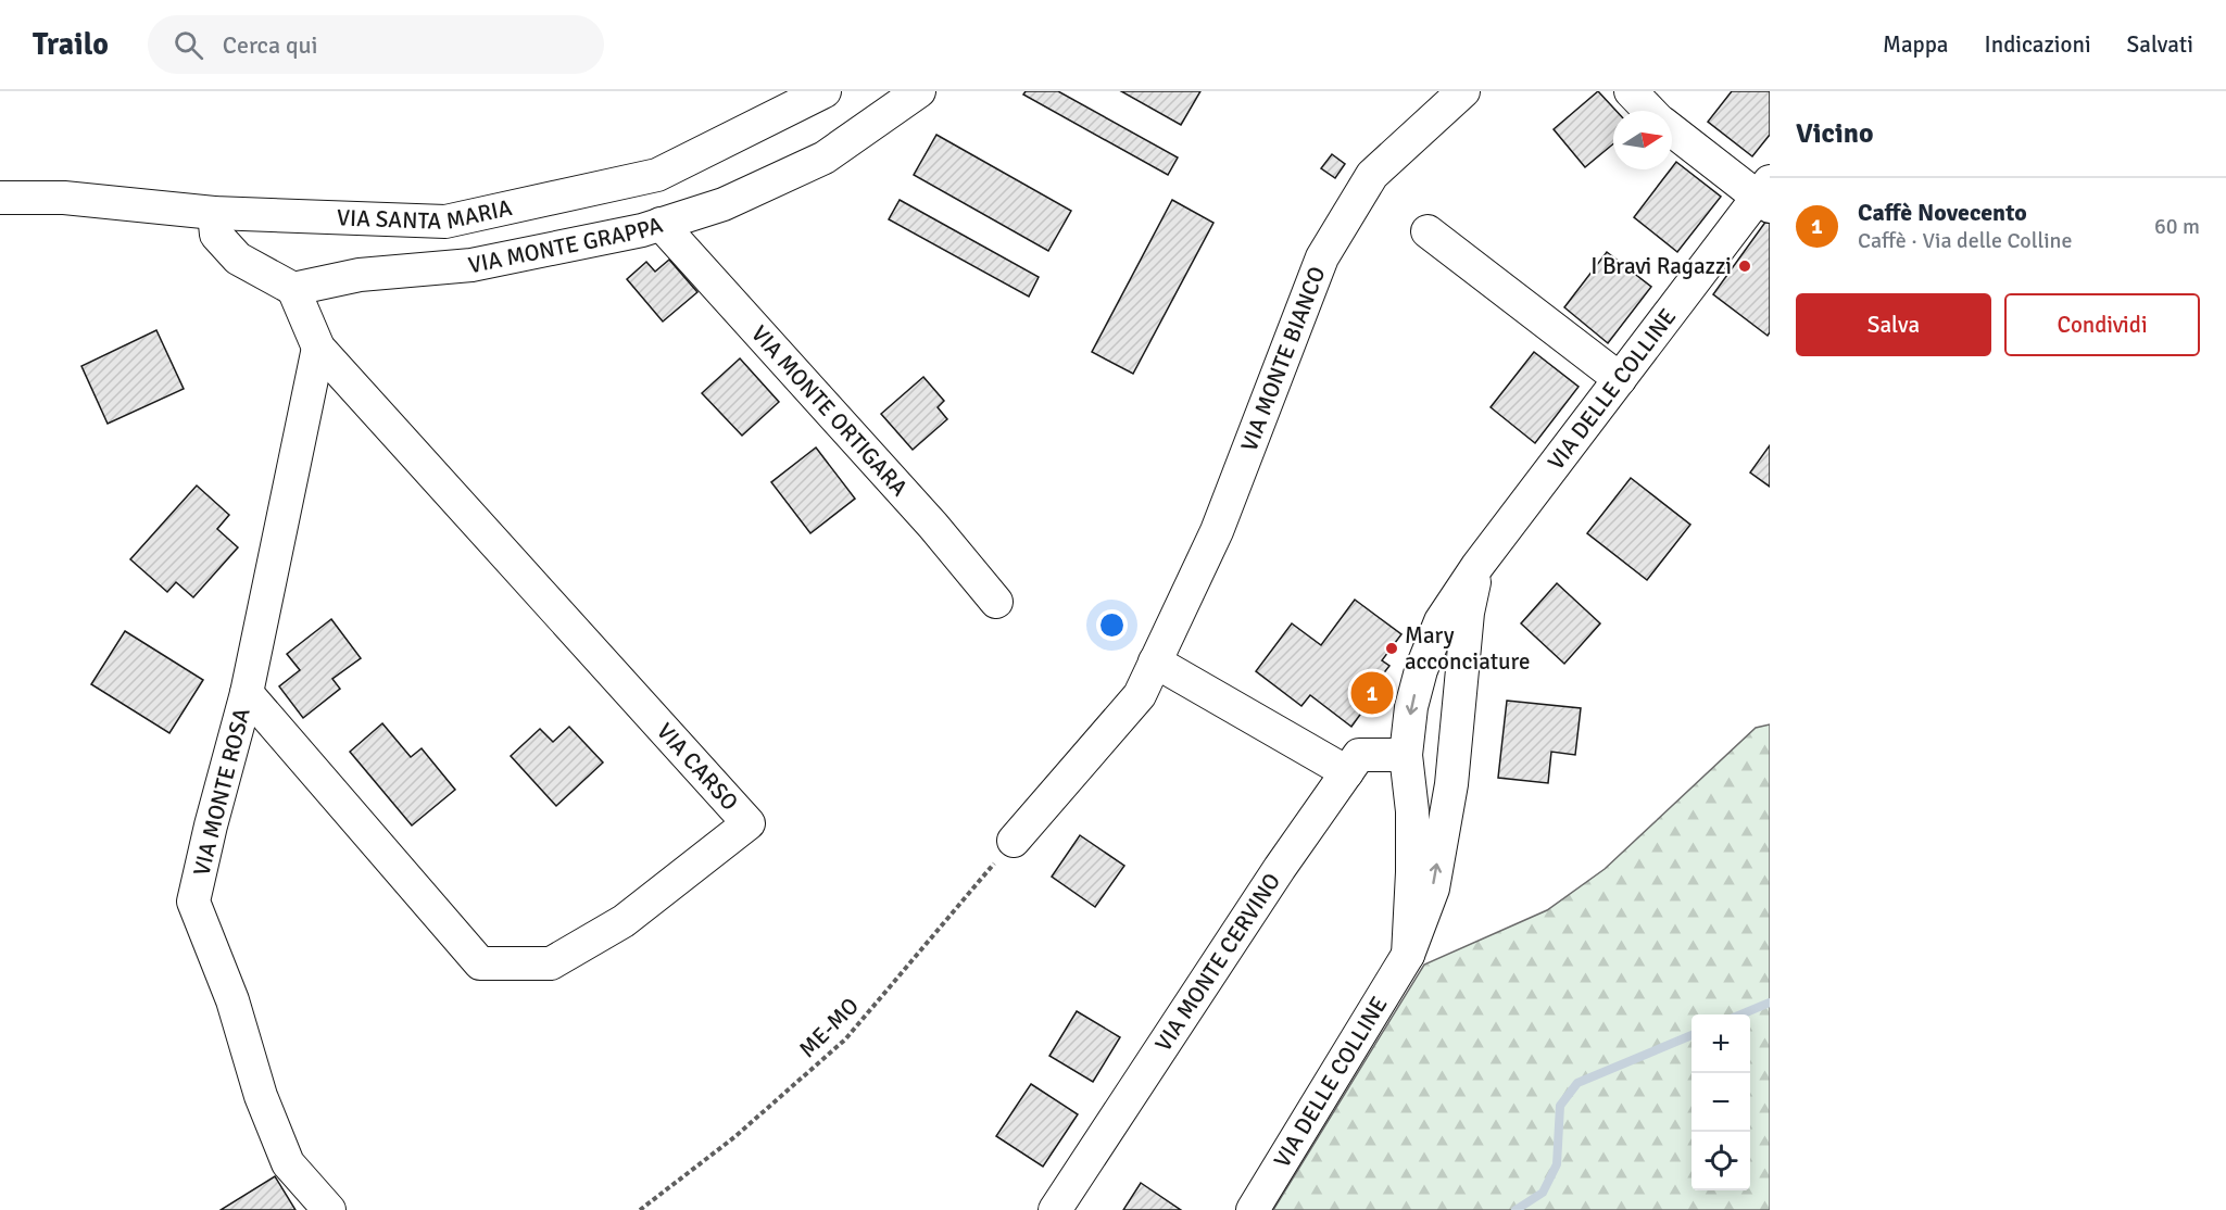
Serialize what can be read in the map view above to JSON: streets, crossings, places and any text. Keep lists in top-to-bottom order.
{
  "streets": {
    "street": [
      "VIA SANTA MARIA",
      "VIA MONTE GRAPPA",
      "VIA MONTE BIANCO",
      "VIA DELLE COLLINE",
      "VIA MONTE ORTIGARA",
      "VIA CARSO",
      "VIA MONTE ROSA",
      "VIA MONTE CERVINO"
    ],
    "path": ["ME-MO"]
  },
  "crossings": [
    ["VIA MONTE GRAPPA", "VIA MONTE ORTIGARA"],
    ["VIA MONTE GRAPPA", "VIA CARSO"],
    ["VIA MONTE BIANCO", "ME-MO"],
    ["VIA DELLE COLLINE", "VIA MONTE CERVINO"],
    ["VIA CARSO", "VIA MONTE ROSA"]
  ],
  "places": ["I Bravi Ragazzi", "Mary acconciature"],
  "north": "right",
  "page": {
    "header": "Trailo",
    "search": "Cerca qui",
    "nav": ["Mappa", "Indicazioni", "Salvati"],
    "heading": "Vicino",
    "list": [
      {
        "mark": "1",
        "name": "Caffè Novecento",
        "note": "Caffè · Via delle Colline",
        "value": "60 m"
      }
    ],
    "buttons": ["Salva", "Condividi"],
    "pins": "1",
    "map_buttons": ["+", "−"]
  }
}
